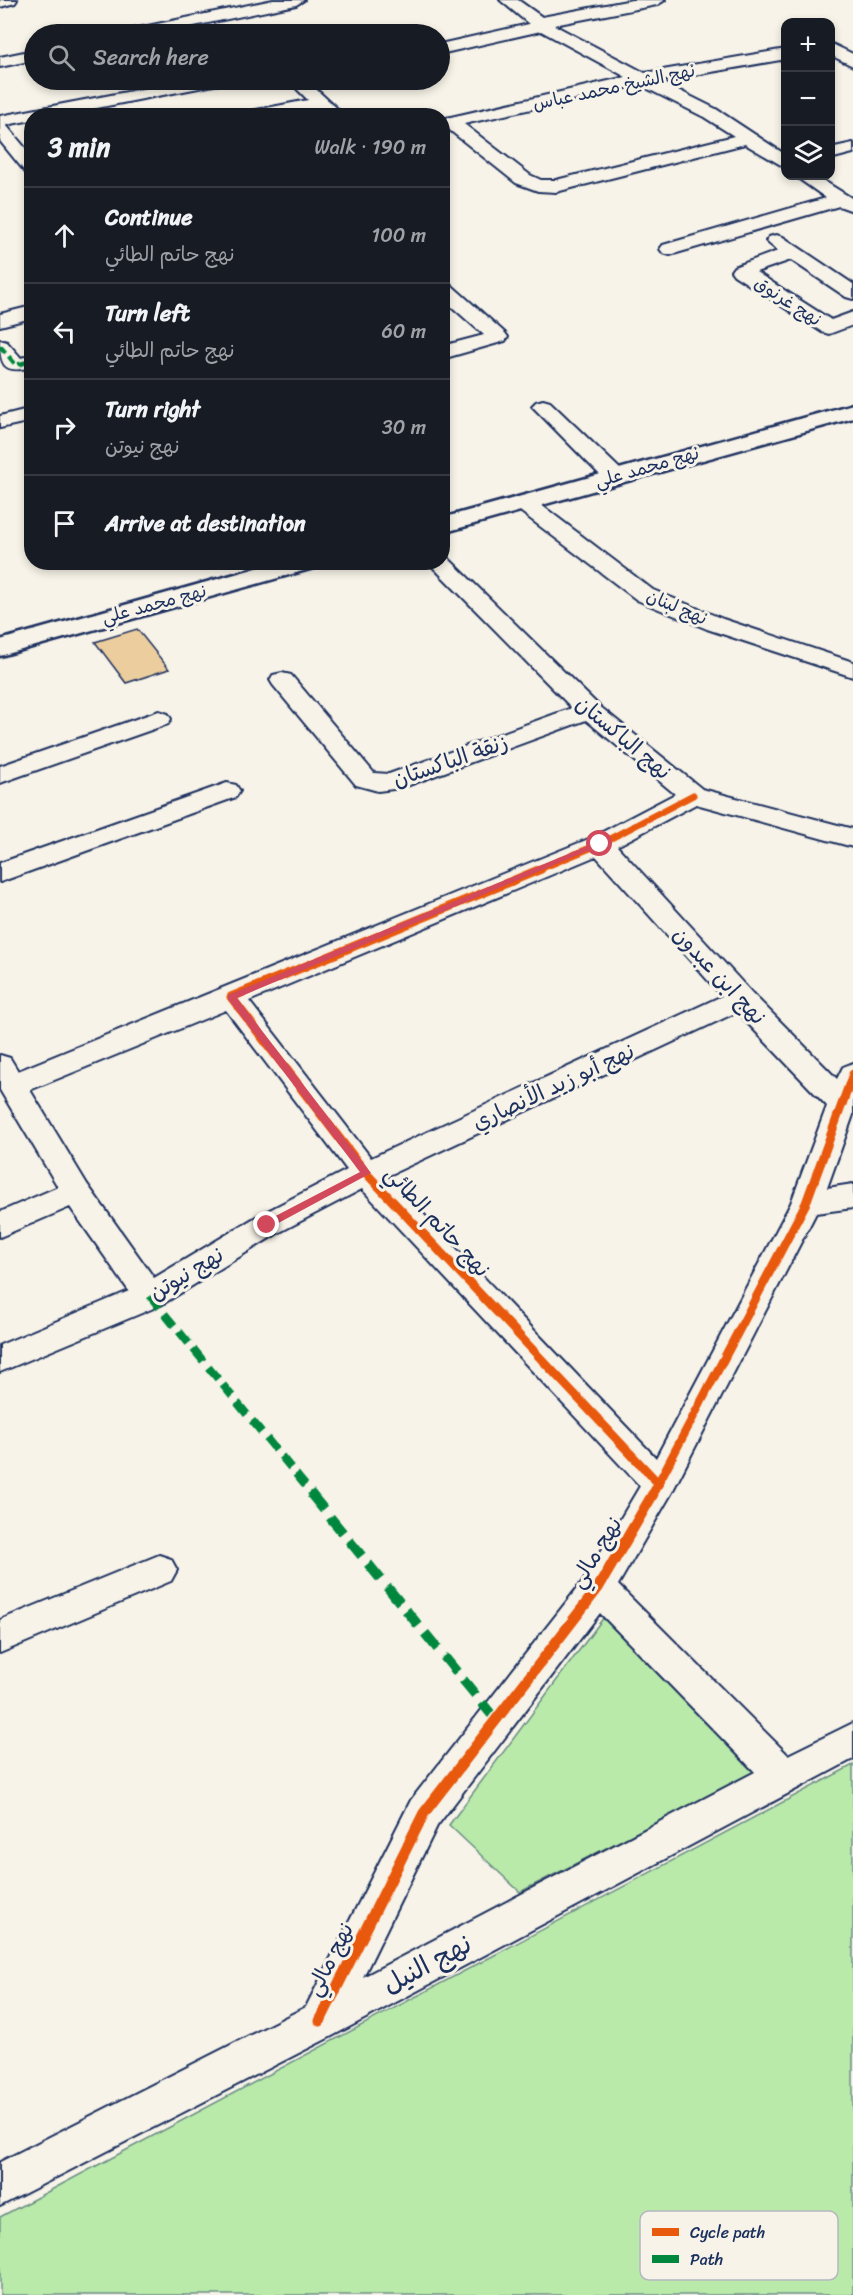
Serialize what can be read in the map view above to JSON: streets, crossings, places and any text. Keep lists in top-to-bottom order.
{
  "streets": {
    "street": [
      "نهج الشيخ محمد عباس",
      "نهج غرنوق",
      "نهج محمد علي",
      "نهج لبنان",
      "نهج الباكستان",
      "زنقة الباكستان",
      "نهج ابن عبدون",
      "نهج أبو زيد الأنصاري",
      "نهج حاتم الطائي",
      "نهج نيوتن",
      "نهج مالي",
      "نهج النيل"
    ]
  },
  "crossings": [
    ["نهج محمد علي", "نهج لبنان"],
    ["نهج الباكستان", "زنقة الباكستان"],
    ["نهج ابن عبدون", "نهج أبو زيد الأنصاري"],
    ["نهج ابن عبدون", "نهج مالي"],
    ["نهج أبو زيد الأنصاري", "نهج حاتم الطائي"],
    ["نهج أبو زيد الأنصاري", "نهج نيوتن"],
    ["نهج حاتم الطائي", "نهج نيوتن"],
    ["نهج حاتم الطائي", "نهج مالي"],
    ["نهج مالي", "نهج النيل"]
  ],
  "legend": ["Cycle path", "Path"],
  "page": {
    "map_buttons": ["+", "−"],
    "search": "Search here",
    "heading": ["3 min", "Walk · 190 m"],
    "list": [
      ["Continue", "نهج حاتم الطائي", "100 m"],
      ["Turn left", "نهج حاتم الطائي", "60 m"],
      ["Turn right", "نهج نيوتن", "30 m"],
      "Arrive at destination"
    ]
  }
}
